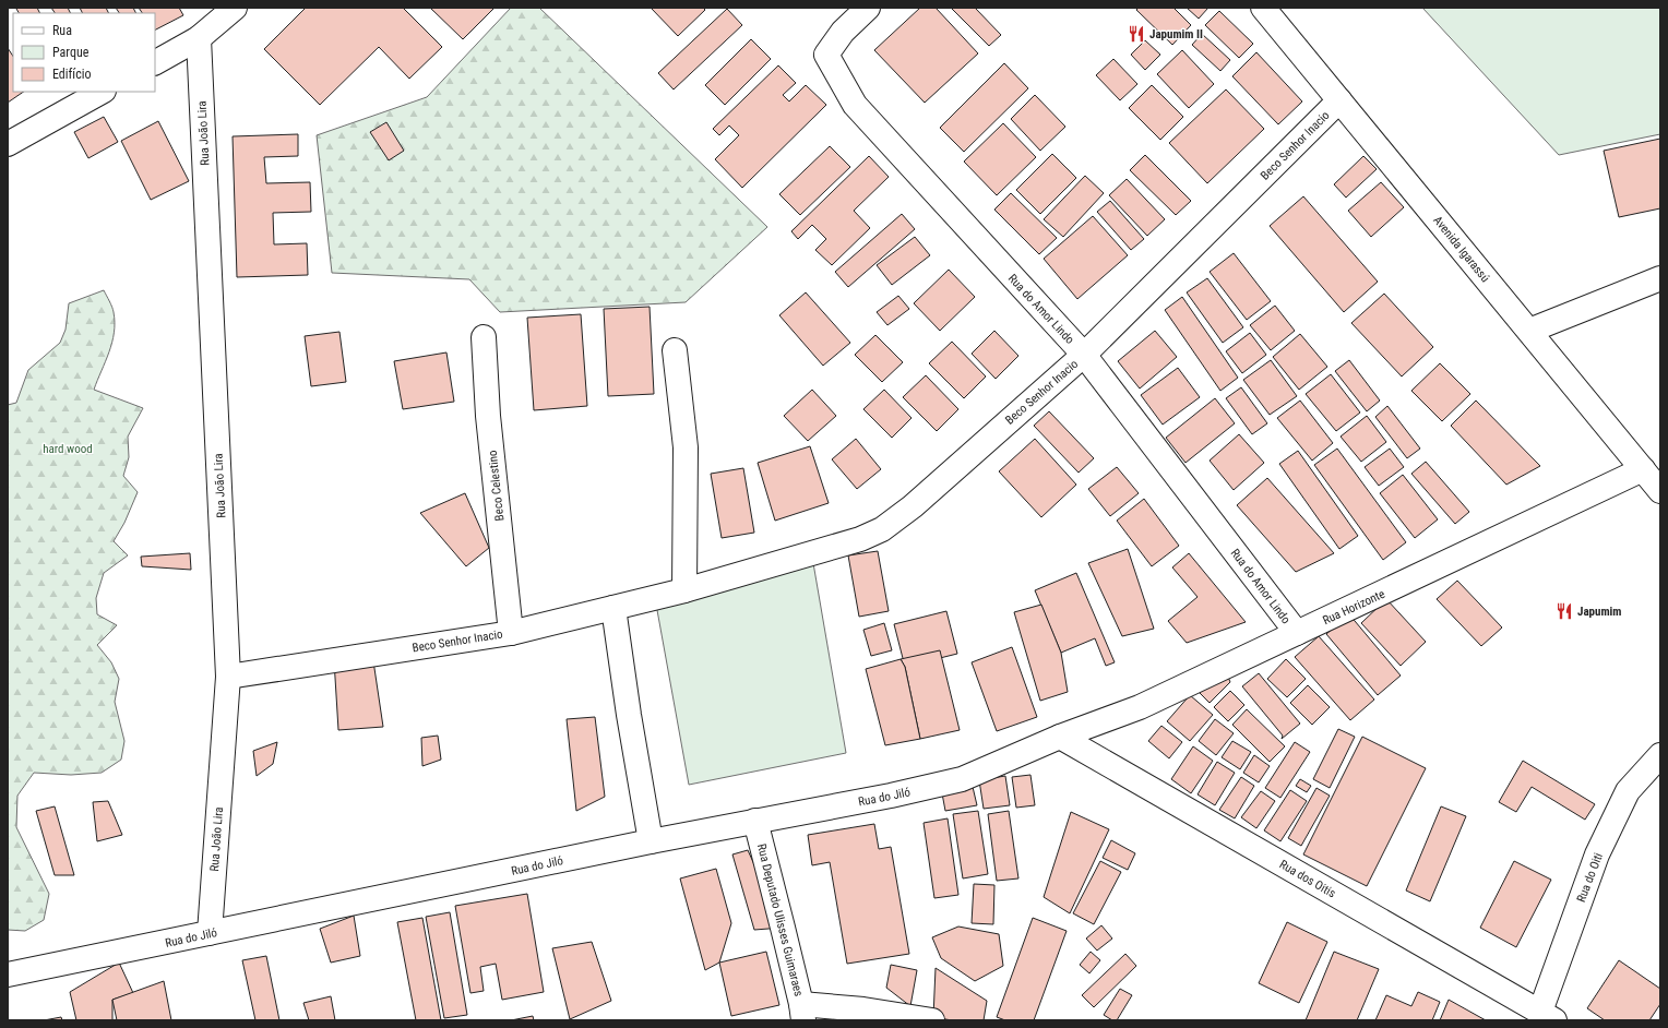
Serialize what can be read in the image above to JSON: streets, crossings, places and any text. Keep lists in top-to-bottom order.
{
  "streets": {
    "street": [
      "Rua João Lira",
      "Beco Senhor Inacio",
      "Avenida Igarassú",
      "Rua do Amor Lindo",
      "Beco Celestino",
      "Rua Horizonte",
      "Rua do Jiló",
      "Rua do Oiti",
      "Rua dos Oitis",
      "Rua Deputado Ulisses Guimaraes"
    ]
  },
  "crossings": [
    ["Rua João Lira", "Beco Senhor Inacio"],
    ["Rua João Lira", "Rua do Jiló"],
    ["Beco Senhor Inacio", "Avenida Igarassú"],
    ["Beco Senhor Inacio", "Rua do Amor Lindo"],
    ["Beco Senhor Inacio", "Beco Celestino"],
    ["Avenida Igarassú", "Rua Horizonte"],
    ["Rua do Amor Lindo", "Rua Horizonte"],
    ["Rua Horizonte", "Rua do Jiló"],
    ["Rua Horizonte", "Rua dos Oitis"],
    ["Rua do Jiló", "Rua dos Oitis"],
    ["Rua do Jiló", "Rua Deputado Ulisses Guimaraes"],
    ["Rua do Oiti", "Rua dos Oitis"]
  ],
  "parks": ["hard wood"],
  "places": {
    "restaurant": ["Japumim II", "Japumim"]
  },
  "legend": ["Rua", "Parque", "Edifício"]
}
